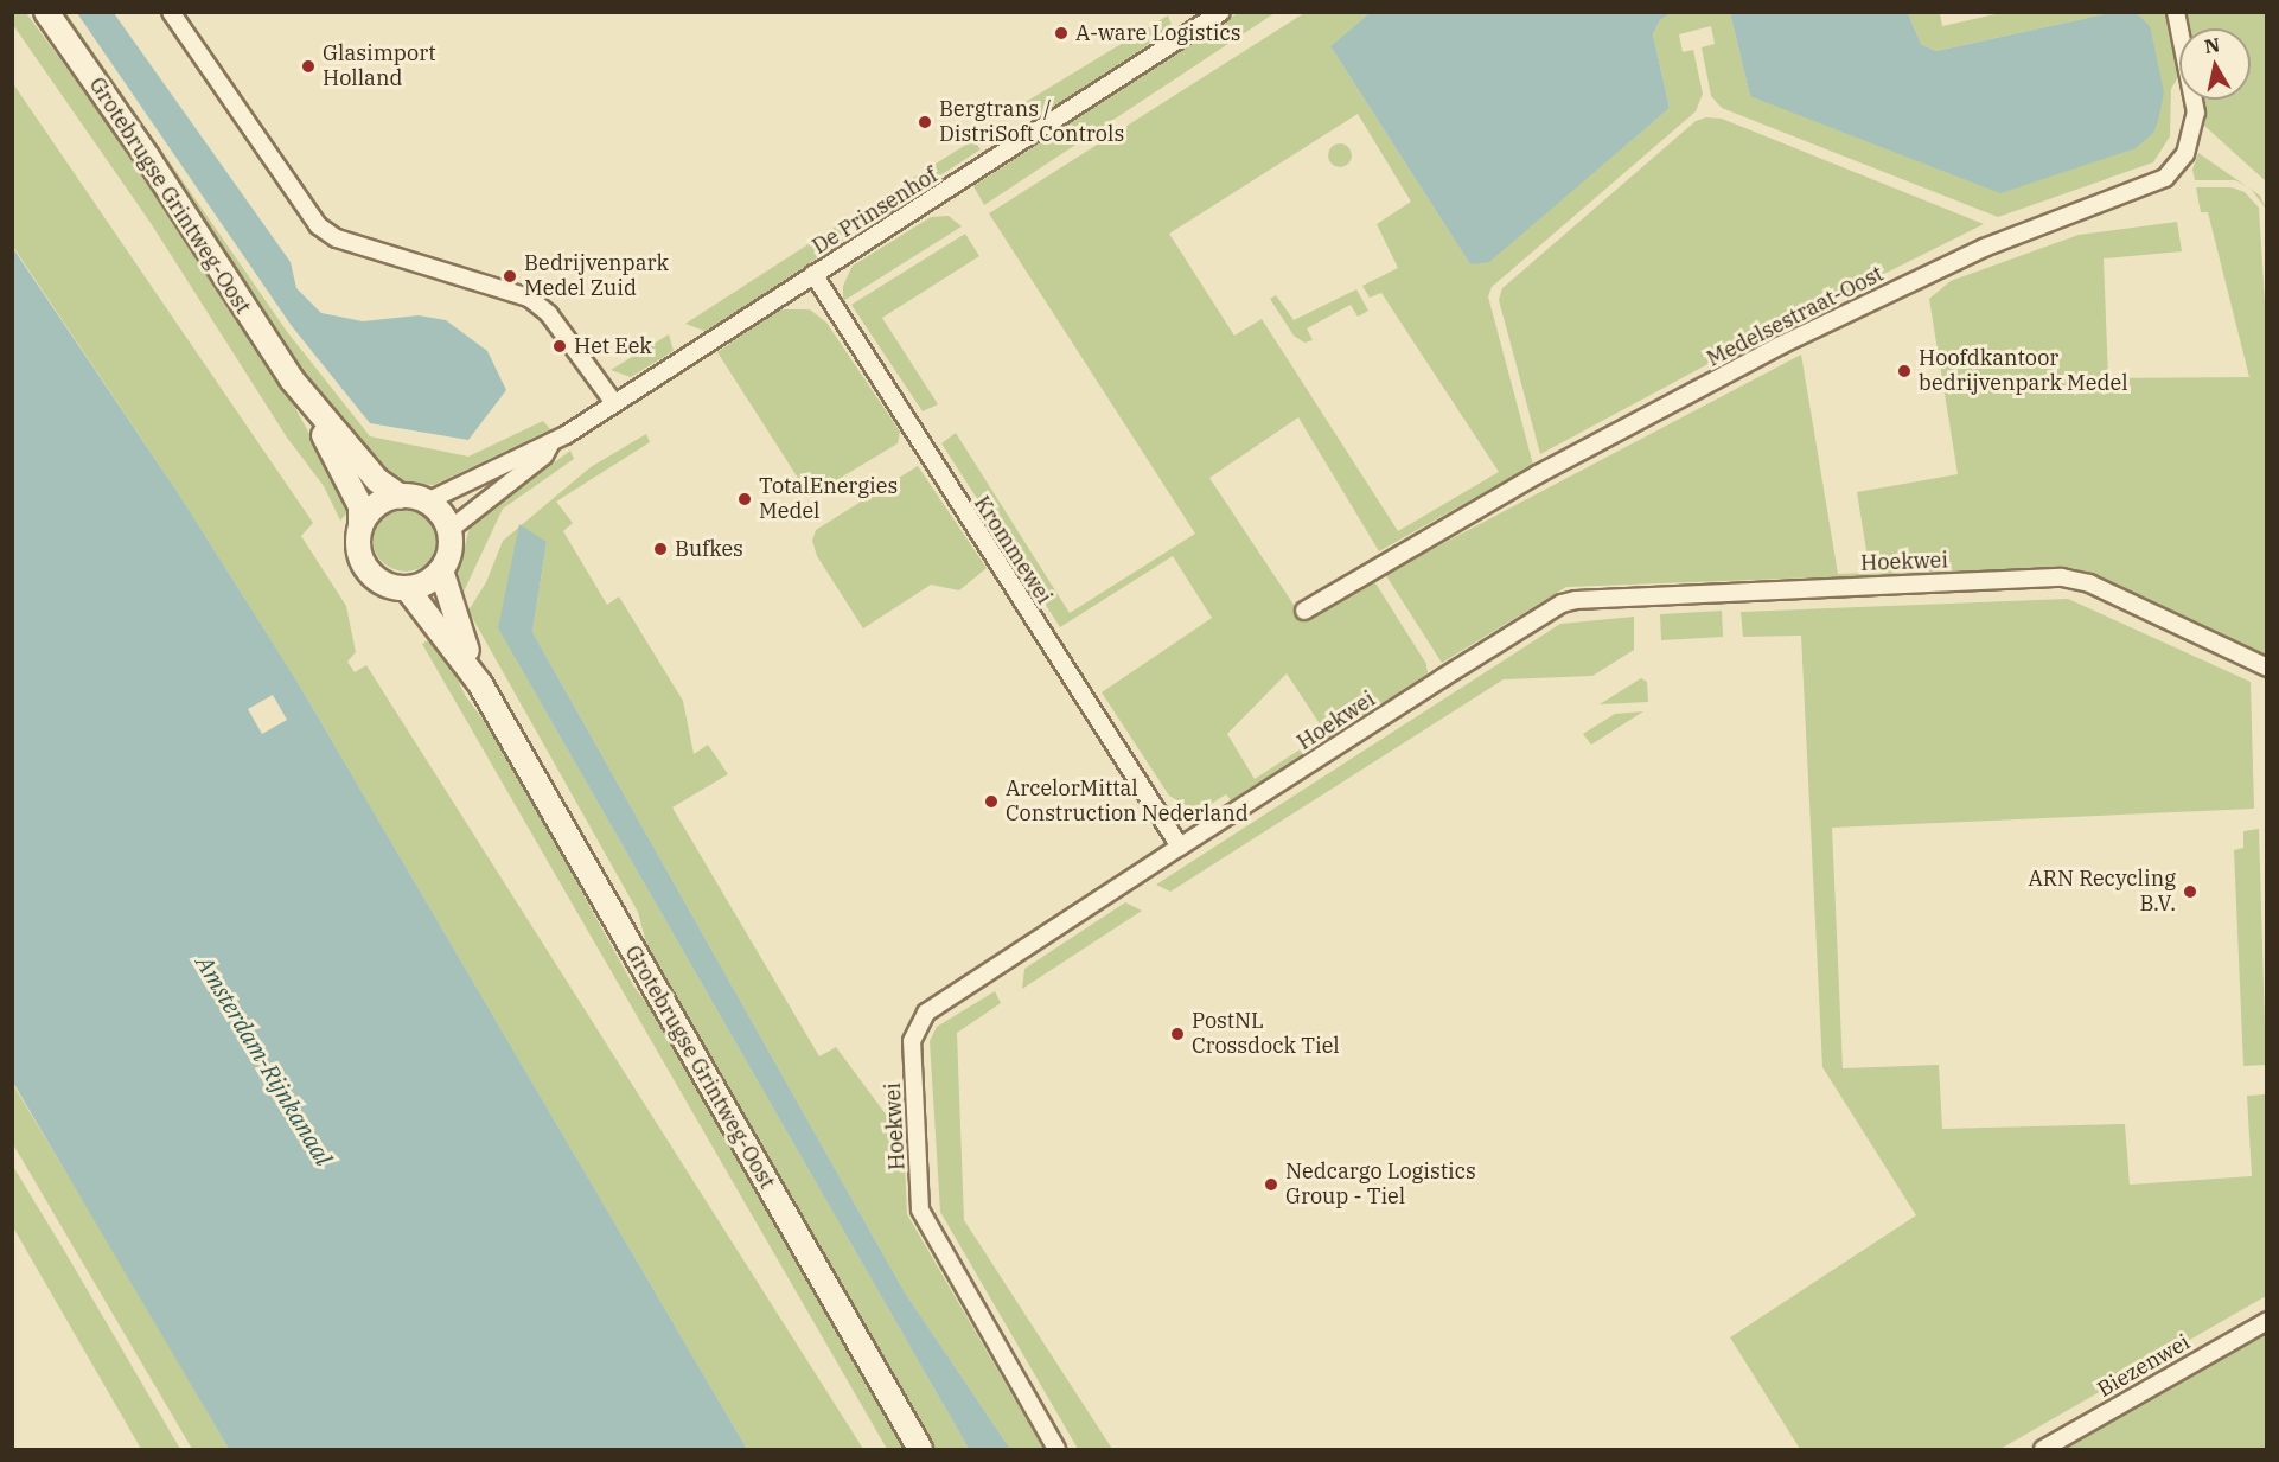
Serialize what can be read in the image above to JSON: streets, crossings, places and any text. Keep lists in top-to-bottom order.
{
  "streets": {
    "street": [
      "Grotebrugse Grintweg-Oost",
      "De Prinsenhof",
      "Medelsestraat-Oost",
      "Krommewei",
      "Hoekwei",
      "Biezenwei"
    ]
  },
  "crossings": [
    ["Grotebrugse Grintweg-Oost", "De Prinsenhof"],
    ["De Prinsenhof", "Krommewei"],
    ["Krommewei", "Hoekwei"]
  ],
  "water": ["Amsterdam-Rijnkanaal"],
  "places": [
    "A-ware Logistics",
    "Glasimport Holland",
    "Bergtrans / DistriSoft Controls",
    "Bedrijvenpark Medel Zuid",
    "Het Eek",
    "Hoofdkantoor bedrijvenpark Medel",
    "TotalEnergies Medel",
    "Bufkes",
    "ArcelorMittal Construction Nederland",
    "ARN Recycling B.V.",
    "PostNL Crossdock Tiel",
    "Nedcargo Logistics Group - Tiel"
  ],
  "north": "top"
}
